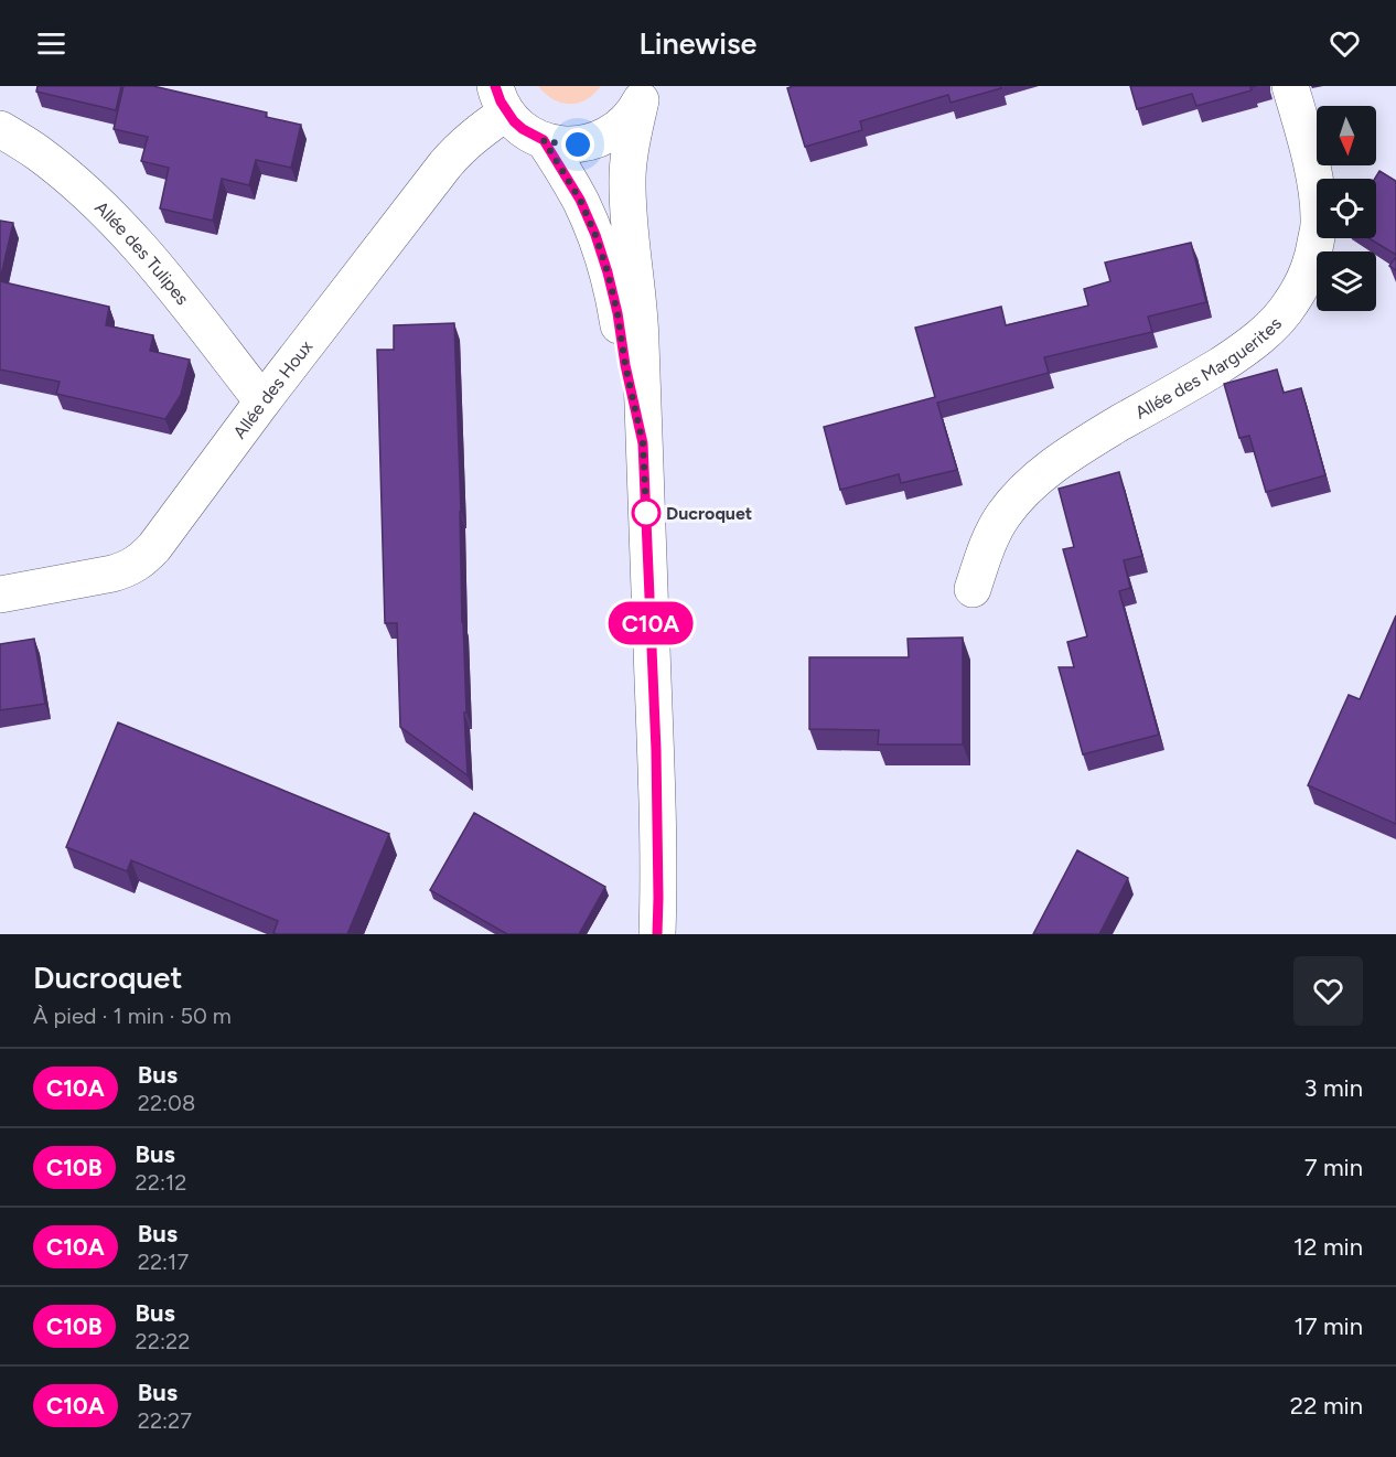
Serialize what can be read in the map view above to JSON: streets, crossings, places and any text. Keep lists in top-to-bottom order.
{
  "streets": {
    "street": ["Allée des Tulipes", "Allée des Marguerites", "Allée des Houx"]
  },
  "crossings": [
    ["Allée des Tulipes", "Allée des Houx"]
  ],
  "places": ["Ducroquet"],
  "lines": ["bus line C10A"],
  "north": "bottom",
  "page": {
    "header": "Linewise",
    "on_map": "C10A",
    "heading": ["Ducroquet", "À pied · 1 min · 50 m"],
    "list": [
      {
        "mark": "C10A",
        "name": "Bus",
        "note": "22:08",
        "value": "3 min"
      },
      {
        "mark": "C10B",
        "name": "Bus",
        "note": "22:12",
        "value": "7 min"
      },
      {
        "mark": "C10A",
        "name": "Bus",
        "note": "22:17",
        "value": "12 min"
      },
      {
        "mark": "C10B",
        "name": "Bus",
        "note": "22:22",
        "value": "17 min"
      },
      {
        "mark": "C10A",
        "name": "Bus",
        "note": "22:27",
        "value": "22 min"
      }
    ]
  }
}
